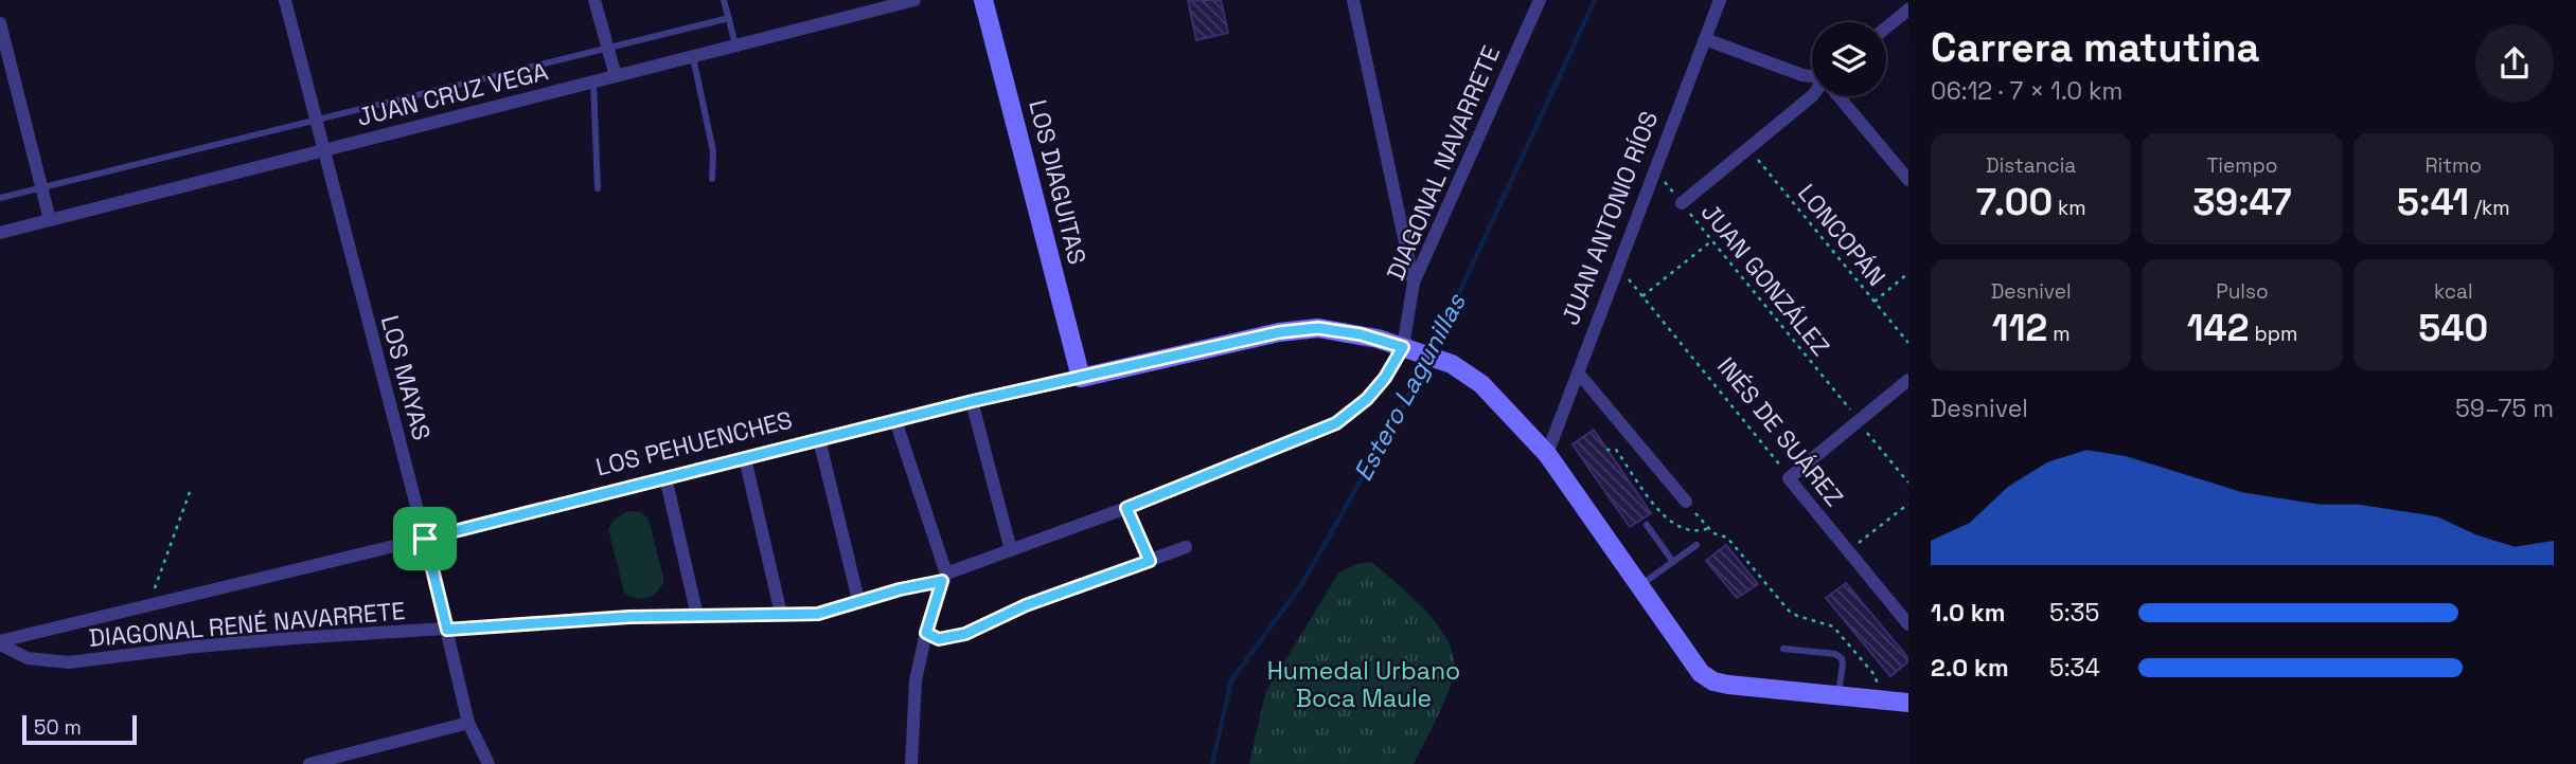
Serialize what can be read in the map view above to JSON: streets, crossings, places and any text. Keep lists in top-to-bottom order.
{
  "streets": {
    "street": [
      "JUAN CRUZ VEGA",
      "DIAGONAL NAVARRETE",
      "LOS DIAGUITAS",
      "JUAN ANTONIO RÍOS",
      "LOS MAYAS",
      "INÉS DE SUÁREZ",
      "LOS PEHUENCHES",
      "DIAGONAL RENÉ NAVARRETE"
    ],
    "path": ["LONCOPÁN", "JUAN GONZÁLEZ"]
  },
  "crossings": [
    ["JUAN CRUZ VEGA", "LOS MAYAS"],
    ["DIAGONAL NAVARRETE", "LOS PEHUENCHES"],
    ["DIAGONAL NAVARRETE", "DIAGONAL RENÉ NAVARRETE"],
    ["LOS DIAGUITAS", "LOS PEHUENCHES"],
    ["JUAN ANTONIO RÍOS", "JUAN GONZÁLEZ"],
    ["JUAN ANTONIO RÍOS", "INÉS DE SUÁREZ"],
    ["LOS MAYAS", "LOS PEHUENCHES"],
    ["LOS MAYAS", "DIAGONAL RENÉ NAVARRETE"],
    ["LOS PEHUENCHES", "DIAGONAL RENÉ NAVARRETE"]
  ],
  "water": ["Estero Lagunillas"],
  "parks": ["Humedal Urbano Boca Maule"],
  "scale_bar": "50 m",
  "page": {
    "heading": ["Carrera matutina", "06:12 · 7 × 1.0 km"],
    "stats": [
      ["Distancia", "7.00 km"],
      ["Tiempo", "39:47"],
      ["Ritmo", "5:41 /km"],
      ["Desnivel", "112 m"],
      ["Pulso", "142 bpm"],
      ["kcal", "540"]
    ],
    "chart": ["Desnivel", "59–75 m"],
    "list": [
      {
        "name": "1.0 km",
        "note": "5:35"
      },
      {
        "name": "2.0 km",
        "note": "5:34"
      }
    ],
    "scale": "50 m"
  }
}
